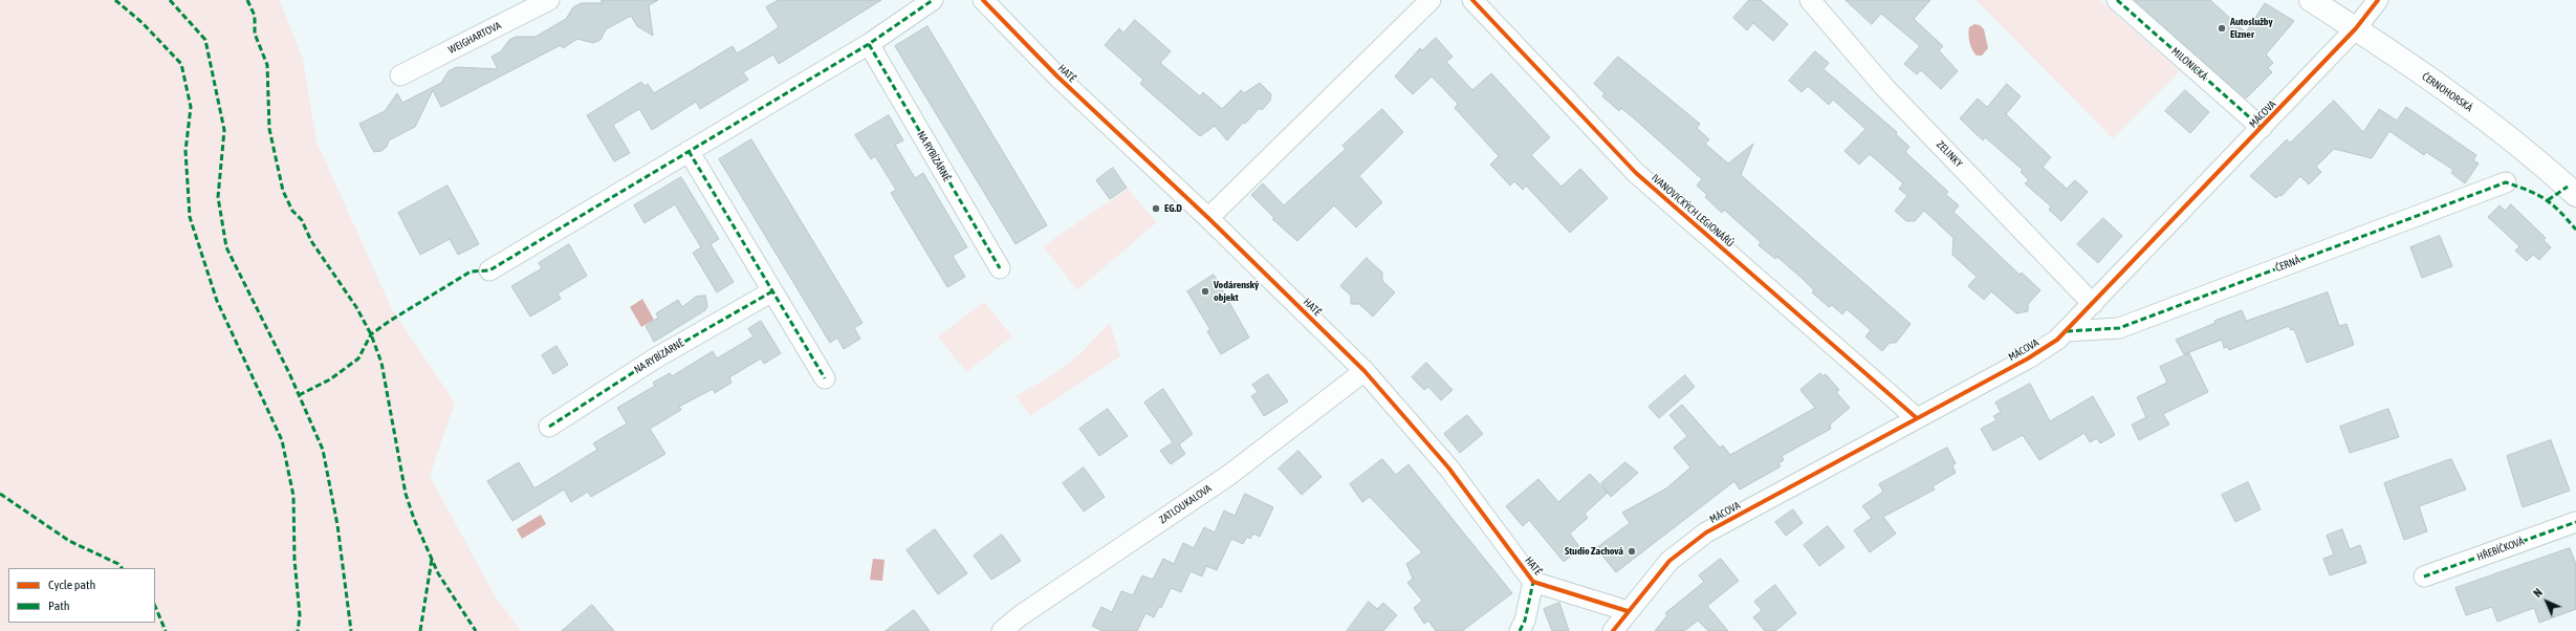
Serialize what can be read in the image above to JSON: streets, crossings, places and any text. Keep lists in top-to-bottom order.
{
  "streets": {
    "street": [
      "WEIGHARTOVA",
      "MILONICKÁ",
      "HATĚ",
      "ČERNOHORSKÁ",
      "MÁCOVA",
      "ZELINKY",
      "NA RYBÍZÁRNĚ",
      "IVANOVICKÝCH LEGIONÁŘŮ",
      "ČERNÁ",
      "ZATLOUKALOVA",
      "HŘEBÍČKOVÁ"
    ]
  },
  "crossings": [
    ["MILONICKÁ", "MÁCOVA"],
    ["HATĚ", "MÁCOVA"],
    ["HATĚ", "ZATLOUKALOVA"],
    ["ČERNOHORSKÁ", "MÁCOVA"],
    ["MÁCOVA", "ZELINKY"],
    ["MÁCOVA", "IVANOVICKÝCH LEGIONÁŘŮ"],
    ["MÁCOVA", "ČERNÁ"]
  ],
  "places": [
    "Autoslužby Elzner",
    "EG.D",
    "Vodárenský objekt",
    "Studio Zachová"
  ],
  "legend": ["Cycle path", "Path"],
  "north": "top left"
}
